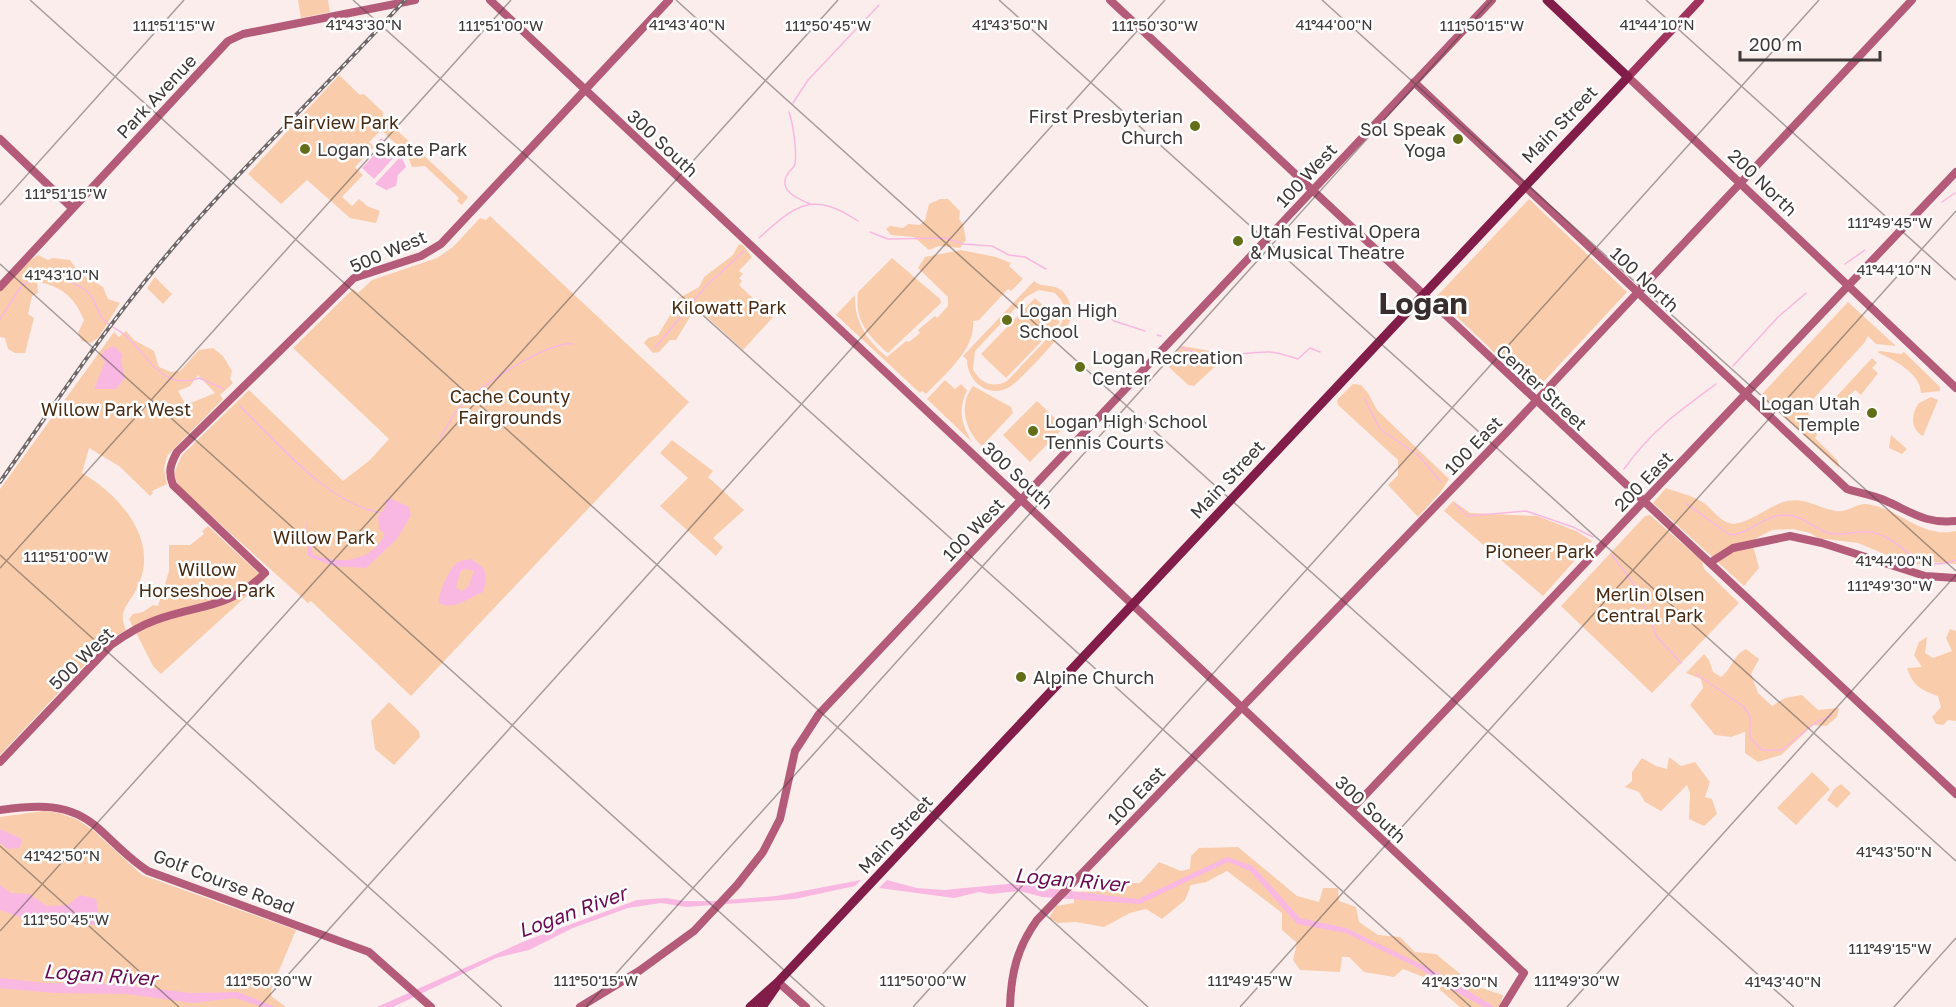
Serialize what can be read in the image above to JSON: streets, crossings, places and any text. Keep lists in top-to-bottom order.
{
  "streets": {
    "highway": ["Main Street", "200 North"],
    "street": [
      "Park Avenue",
      "300 South",
      "100 West",
      "500 West",
      "100 North",
      "Center Street",
      "100 East",
      "200 East",
      "Golf Course Road"
    ]
  },
  "crossings": [
    ["Main Street", "300 South"],
    ["Main Street", "200 North"],
    ["Main Street", "100 North"],
    ["Main Street", "Center Street"],
    ["300 South", "100 West"],
    ["300 South", "500 West"],
    ["300 South", "100 East"],
    ["300 South", "200 East"],
    ["100 West", "100 North"],
    ["100 West", "Center Street"],
    ["200 North", "100 East"],
    ["200 North", "200 East"],
    ["100 North", "100 East"],
    ["100 North", "200 East"],
    ["Center Street", "100 East"],
    ["Center Street", "200 East"]
  ],
  "districts": ["Logan"],
  "water": ["Logan River"],
  "parks": [
    "Fairview Park",
    "Kilowatt Park",
    "Cache County Fairgrounds",
    "Willow Park West",
    "Willow Park",
    "Pioneer Park",
    "Willow Horseshoe Park",
    "Merlin Olsen Central Park"
  ],
  "places": [
    "First Presbyterian Church",
    "Sol Speak Yoga",
    "Logan Skate Park",
    "Utah Festival Opera & Musical Theatre",
    "Logan High School",
    "Logan Recreation Center",
    "Logan Utah Temple",
    "Logan High School Tennis Courts",
    "Alpine Church"
  ],
  "scale_bar": "200 m",
  "coordinates": [
    "41°43'30\"N",
    "41°43'40\"N",
    "41°43'50\"N",
    "41°44'00\"N",
    "41°44'10\"N",
    "111°51'15\"W",
    "111°51'00\"W",
    "111°50'45\"W",
    "111°50'30\"W",
    "111°50'15\"W",
    "111°49'45\"W",
    "41°43'10\"N",
    "111°49'30\"W",
    "41°42'50\"N",
    "111°49'15\"W",
    "111°50'00\"W"
  ]
}
